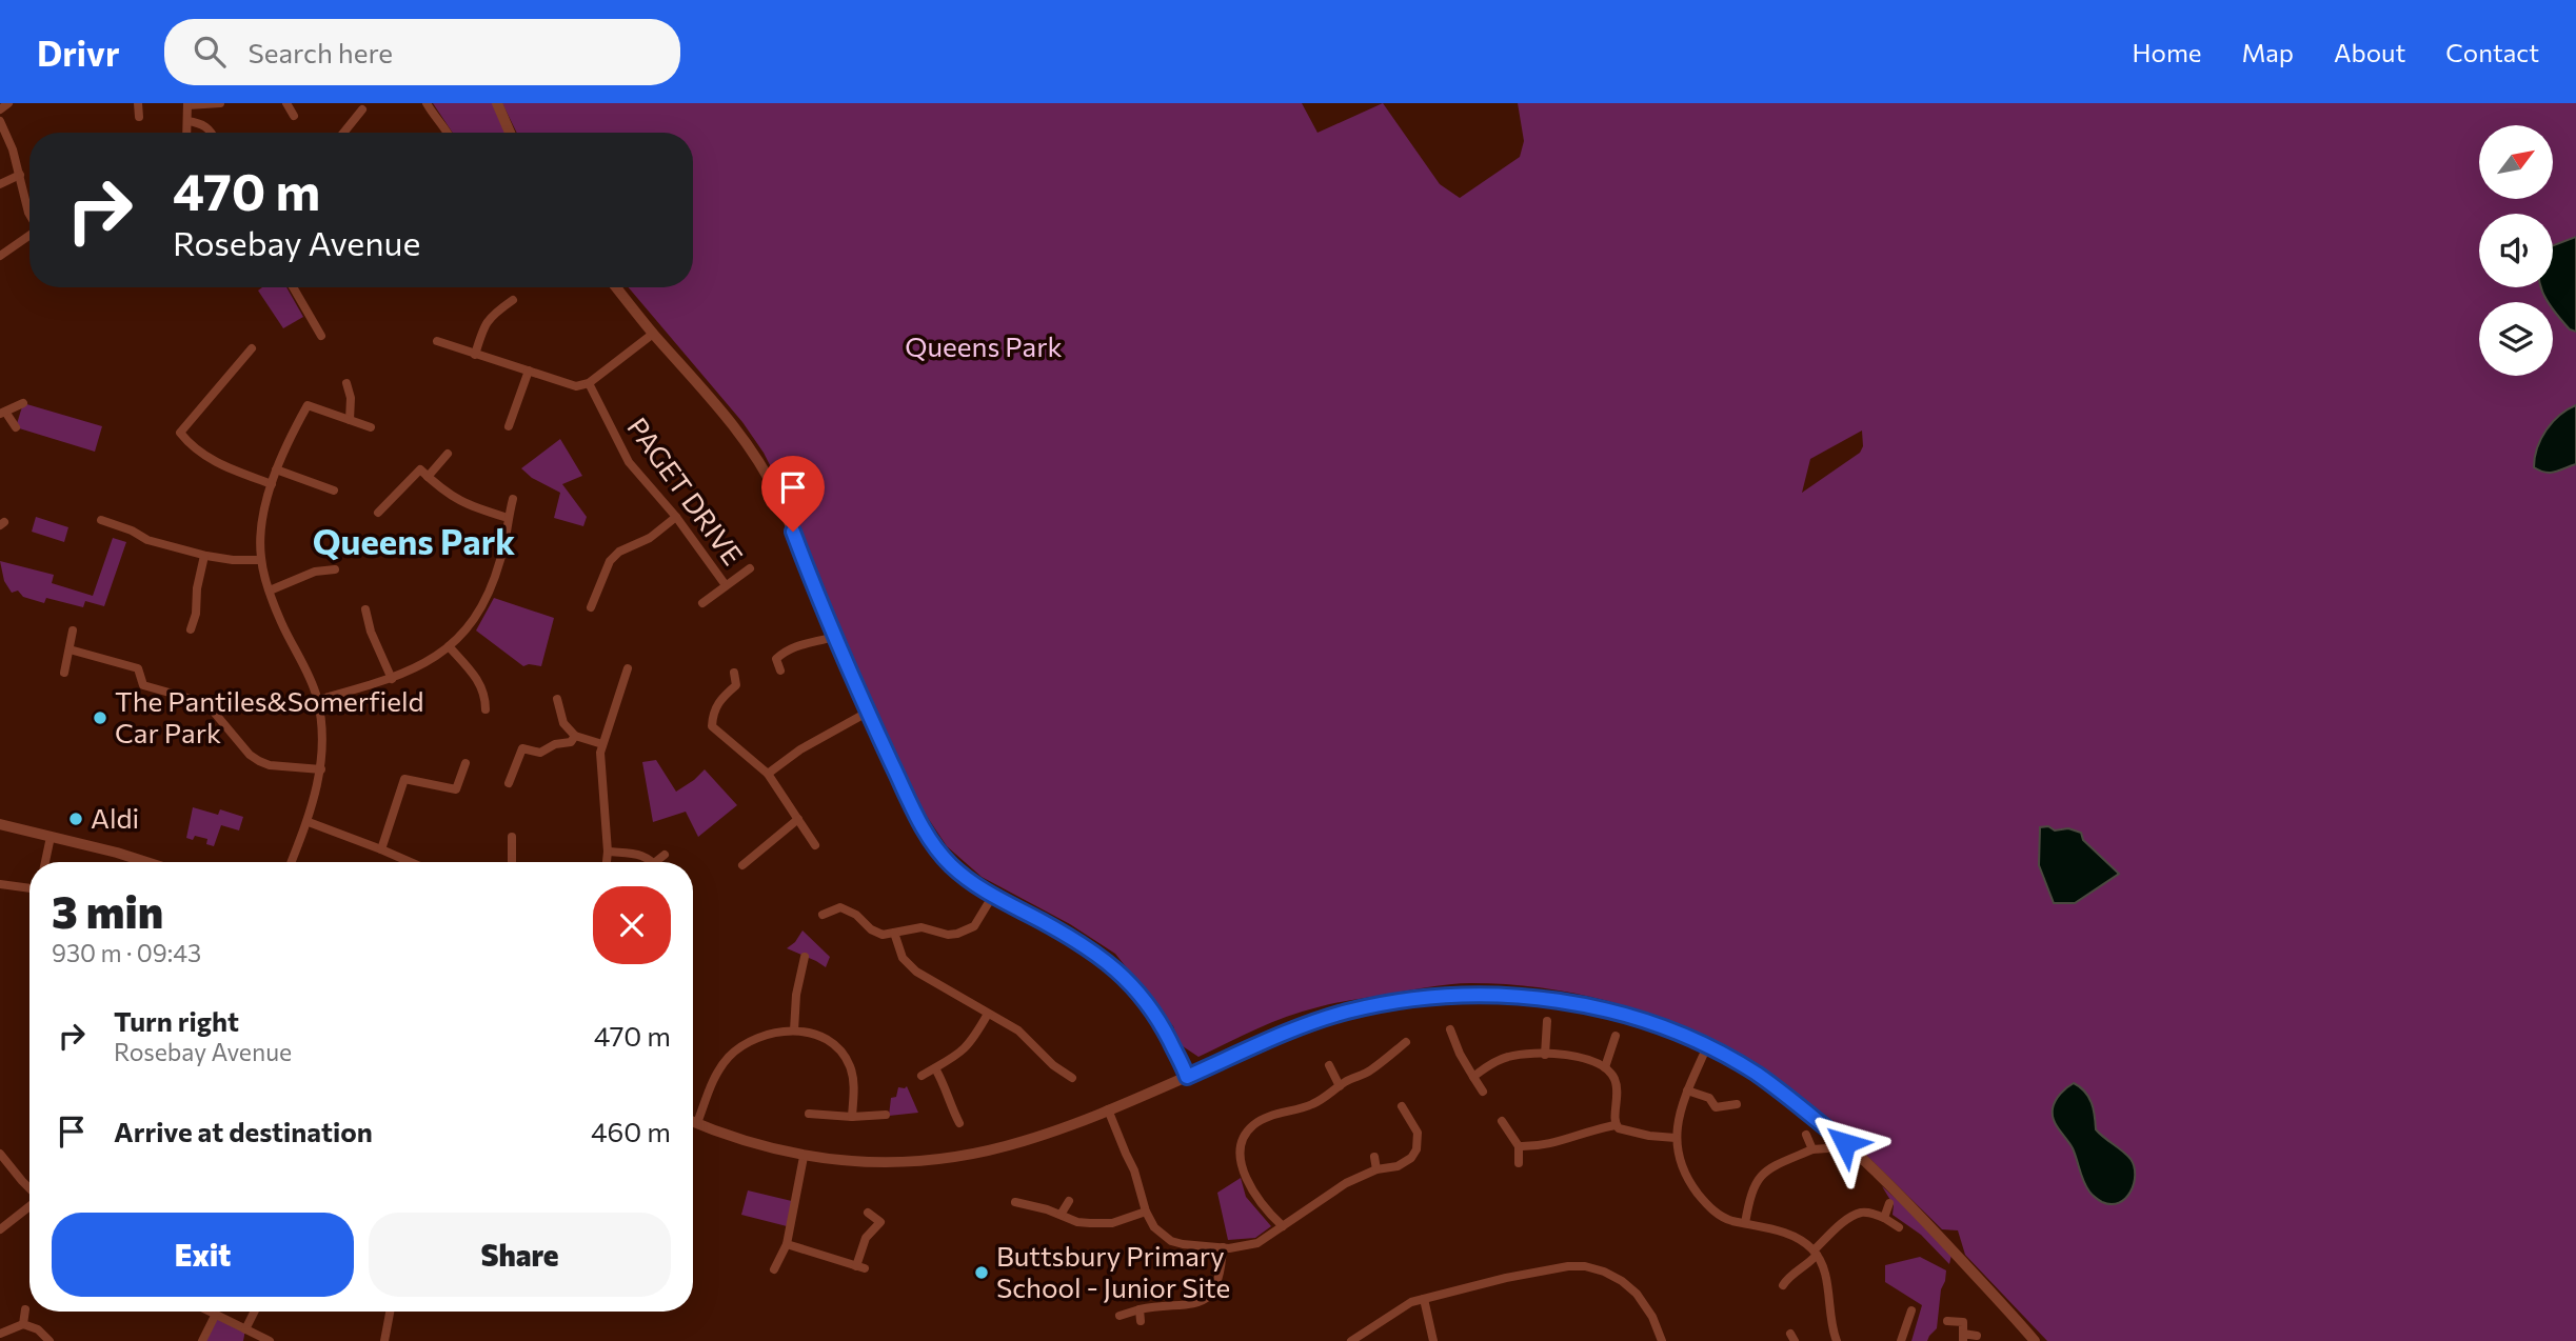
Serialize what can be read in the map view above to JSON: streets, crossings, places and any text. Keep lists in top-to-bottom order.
{
  "streets": {
    "street": ["PAGET DRIVE"]
  },
  "districts": ["Queens Park"],
  "parks": ["Queens Park"],
  "places": ["The Pantiles&Somerfield Car Park", "Aldi", "Buttsbury Primary School - Junior Site"],
  "north": "top right",
  "page": {
    "header": "Drivr",
    "search": "Search here",
    "nav": [
      "Home",
      "Map",
      "About",
      "Contact"
    ],
    "turn": ["470 m", "Rosebay Avenue"],
    "heading": ["3 min", "930 m · 09:43"],
    "list": [
      {
        "name": "Turn right",
        "note": "Rosebay Avenue",
        "value": "470 m"
      },
      {
        "name": "Arrive at destination",
        "value": "460 m"
      }
    ],
    "buttons": ["Exit", "Share"]
  }
}
